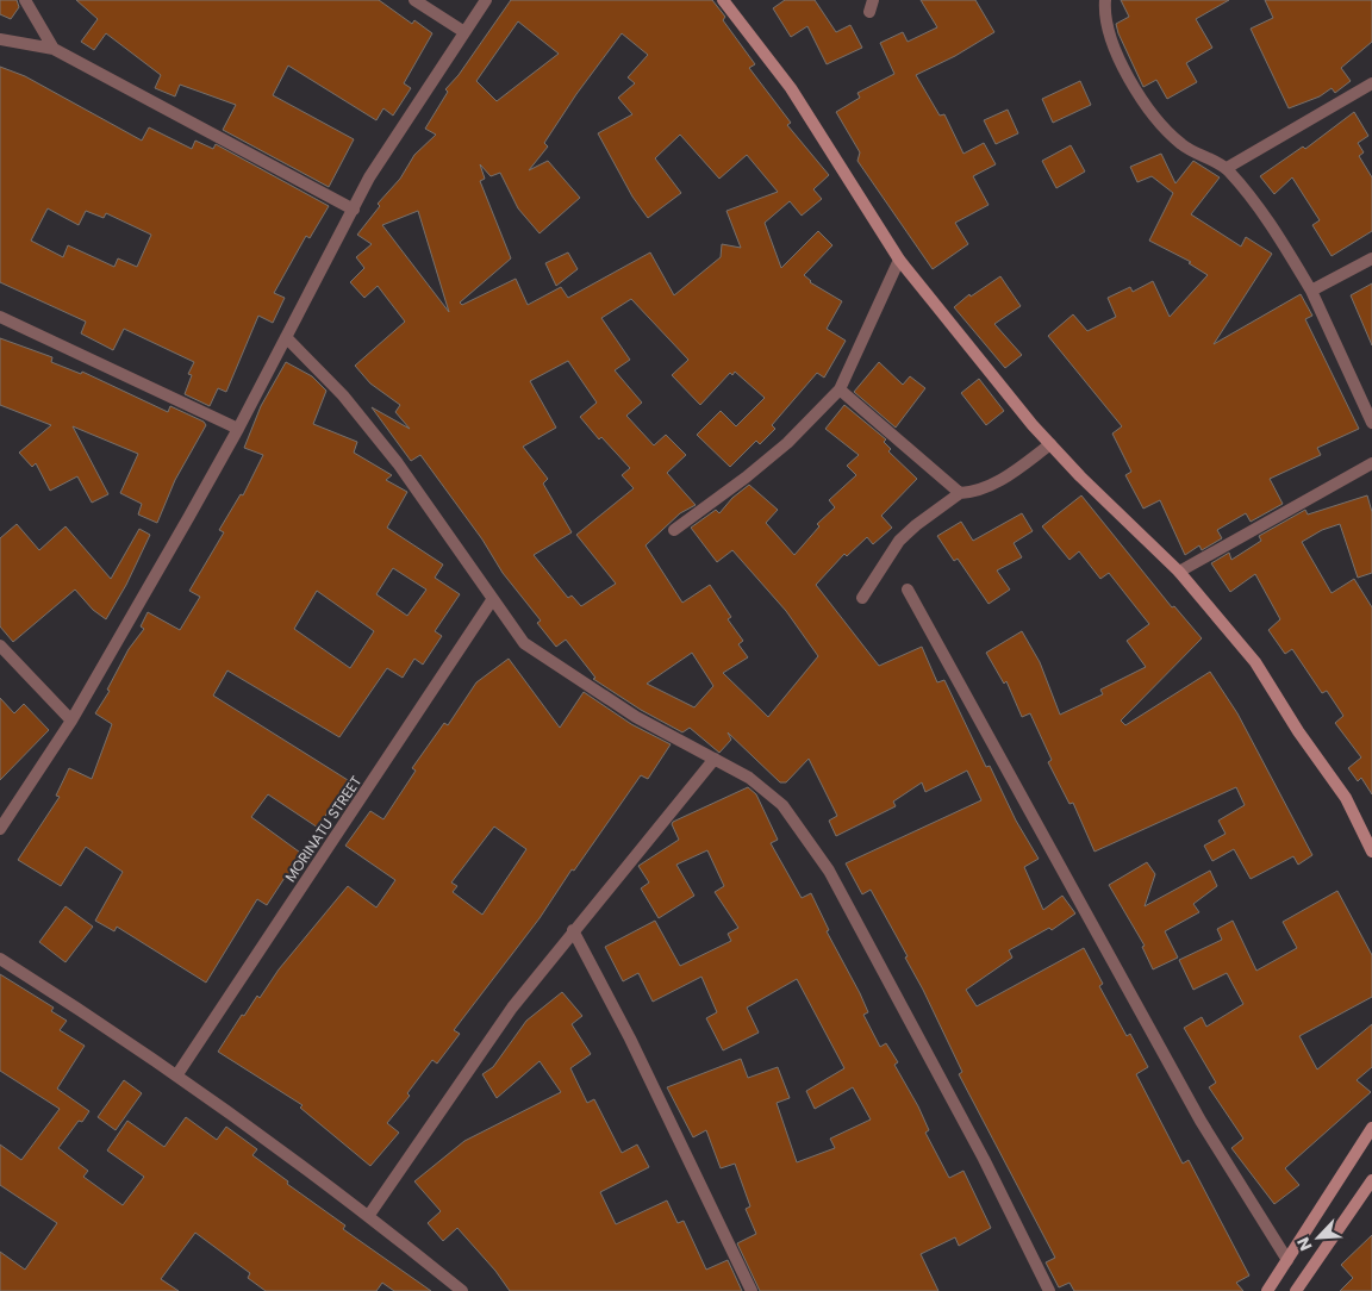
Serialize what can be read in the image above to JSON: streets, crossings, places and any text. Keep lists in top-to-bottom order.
{
  "streets": {
    "street": ["MORINATU STREET"]
  },
  "north": "bottom left"
}
